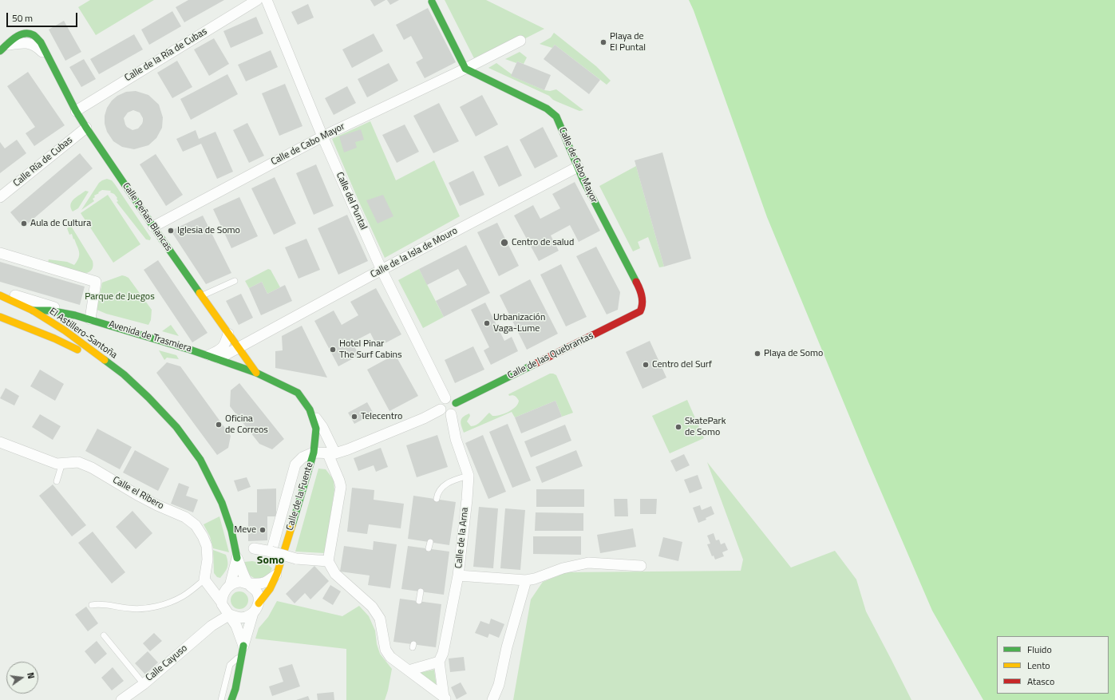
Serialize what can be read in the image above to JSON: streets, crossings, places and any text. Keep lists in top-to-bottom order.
{
  "streets": {
    "street": [
      "Calle de la Ría de Cubas",
      "Calle de Cabo Mayor",
      "Calle Ría de Cubas",
      "Calle del Puntal",
      "Calle Peñas Blancas",
      "Calle de la Isla de Mouro",
      "El Astillero-Santoña",
      "Avenida de Trasmiera",
      "Calle de las Quebrantas",
      "Calle el Ribero",
      "Calle de la Fuente",
      "Calle de la Arna",
      "Calle Cayuso"
    ]
  },
  "crossings": [
    ["Calle de la Ría de Cubas", "Calle Peñas Blancas"],
    ["Calle de Cabo Mayor", "Calle del Puntal"],
    ["Calle de Cabo Mayor", "Calle Peñas Blancas"],
    ["Calle de Cabo Mayor", "Calle de la Isla de Mouro"],
    ["Calle de Cabo Mayor", "Calle de las Quebrantas"],
    ["Calle Ría de Cubas", "Calle Peñas Blancas"],
    ["Calle del Puntal", "Calle de la Isla de Mouro"],
    ["Calle del Puntal", "Calle de las Quebrantas"],
    ["Calle del Puntal", "Calle de la Arna"],
    ["Calle Peñas Blancas", "Calle de la Isla de Mouro"],
    ["Calle Peñas Blancas", "Avenida de Trasmiera"],
    ["Calle de la Isla de Mouro", "Avenida de Trasmiera"],
    ["El Astillero-Santoña", "Avenida de Trasmiera"],
    ["Avenida de Trasmiera", "Calle de la Fuente"],
    ["Calle de las Quebrantas", "Calle de la Arna"]
  ],
  "districts": ["Somo"],
  "parks": ["Parque de Juegos"],
  "places": [
    "Playa de El Puntal",
    "Aula de Cultura",
    "Iglesia de Somo",
    "Centro de salud",
    "Urbanización Vaga-Lume",
    "Hotel Pinar The Surf Cabins",
    "Playa de Somo",
    "Centro del Surf",
    "Telecentro",
    "Oficina de Correos",
    "SkatePark de Somo",
    "Meve"
  ],
  "legend": ["Fluido", "Lento", "Atasco"],
  "scale_bar": "50 m",
  "north": "right"
}
